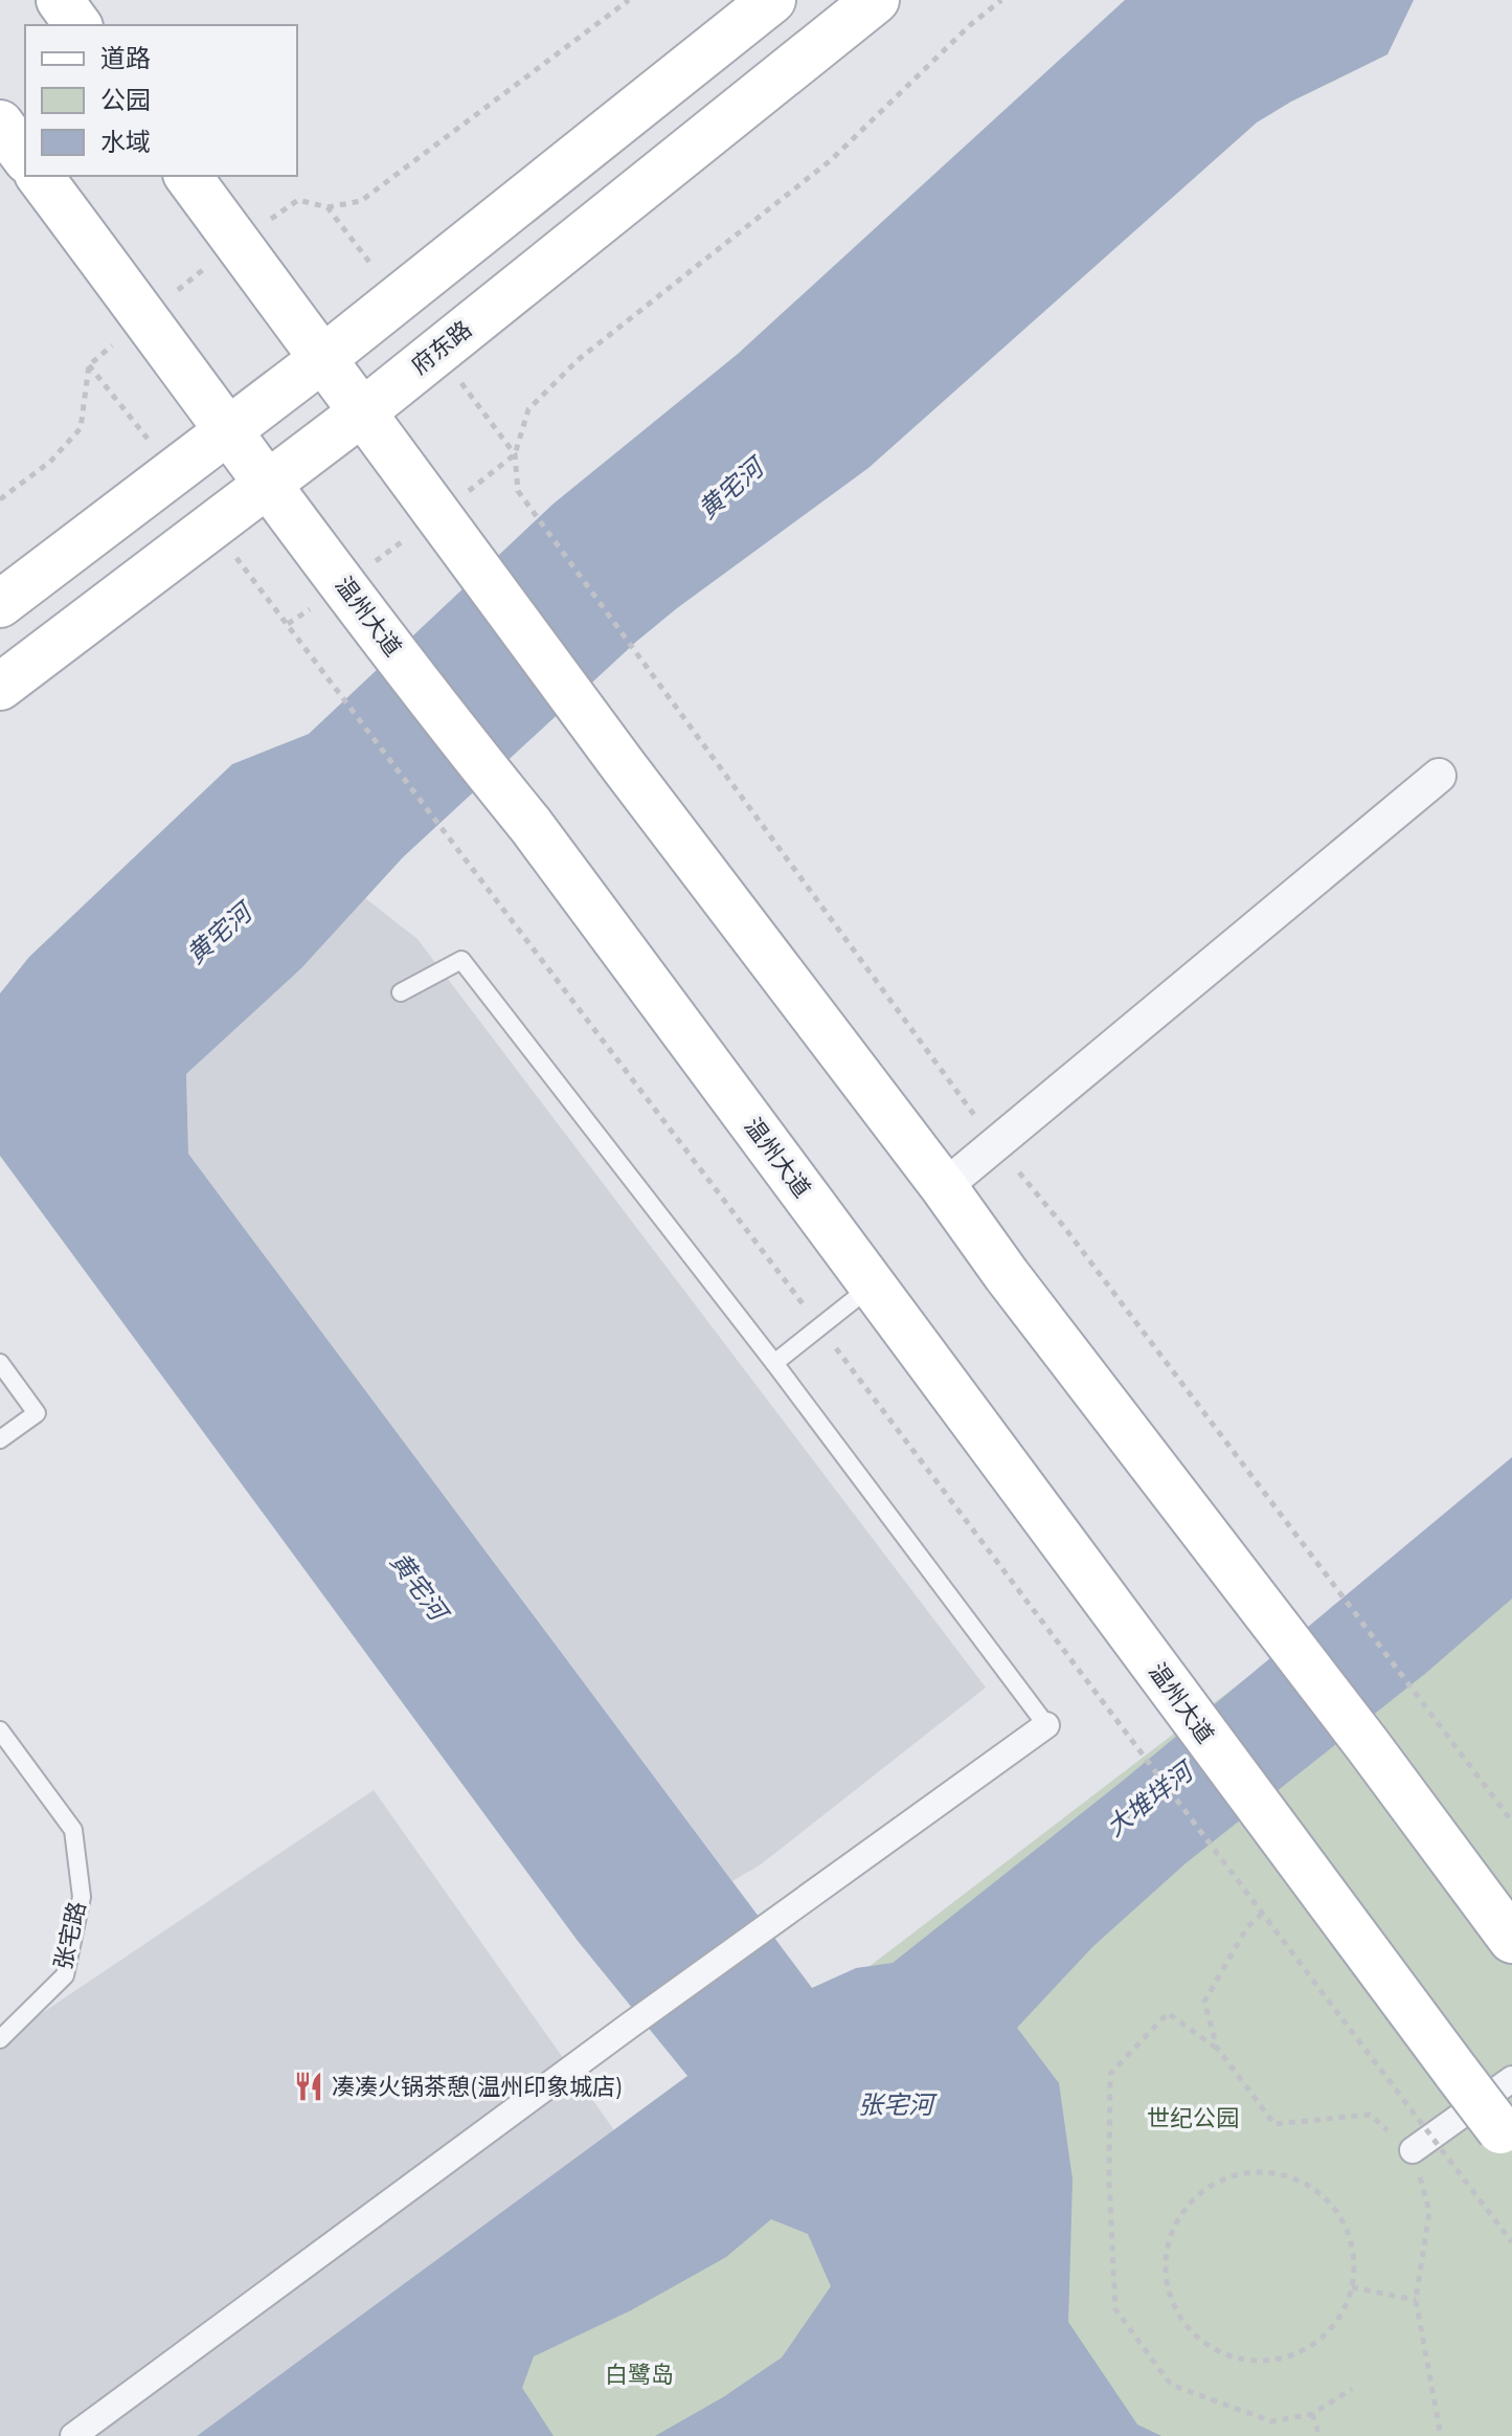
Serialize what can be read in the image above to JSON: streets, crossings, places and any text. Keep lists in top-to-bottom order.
{
  "streets": {
    "main road": ["府东路", "温州大道"],
    "lane": ["张宅路"]
  },
  "crossings": [
    ["府东路", "温州大道"]
  ],
  "water": ["黄宅河", "大堆垟河", "张宅河"],
  "parks": ["世纪公园", "白鹭岛"],
  "places": {
    "restaurant": ["凑凑火锅茶憩(温州印象城店)"]
  },
  "legend": ["道路", "公园", "水域"]
}
